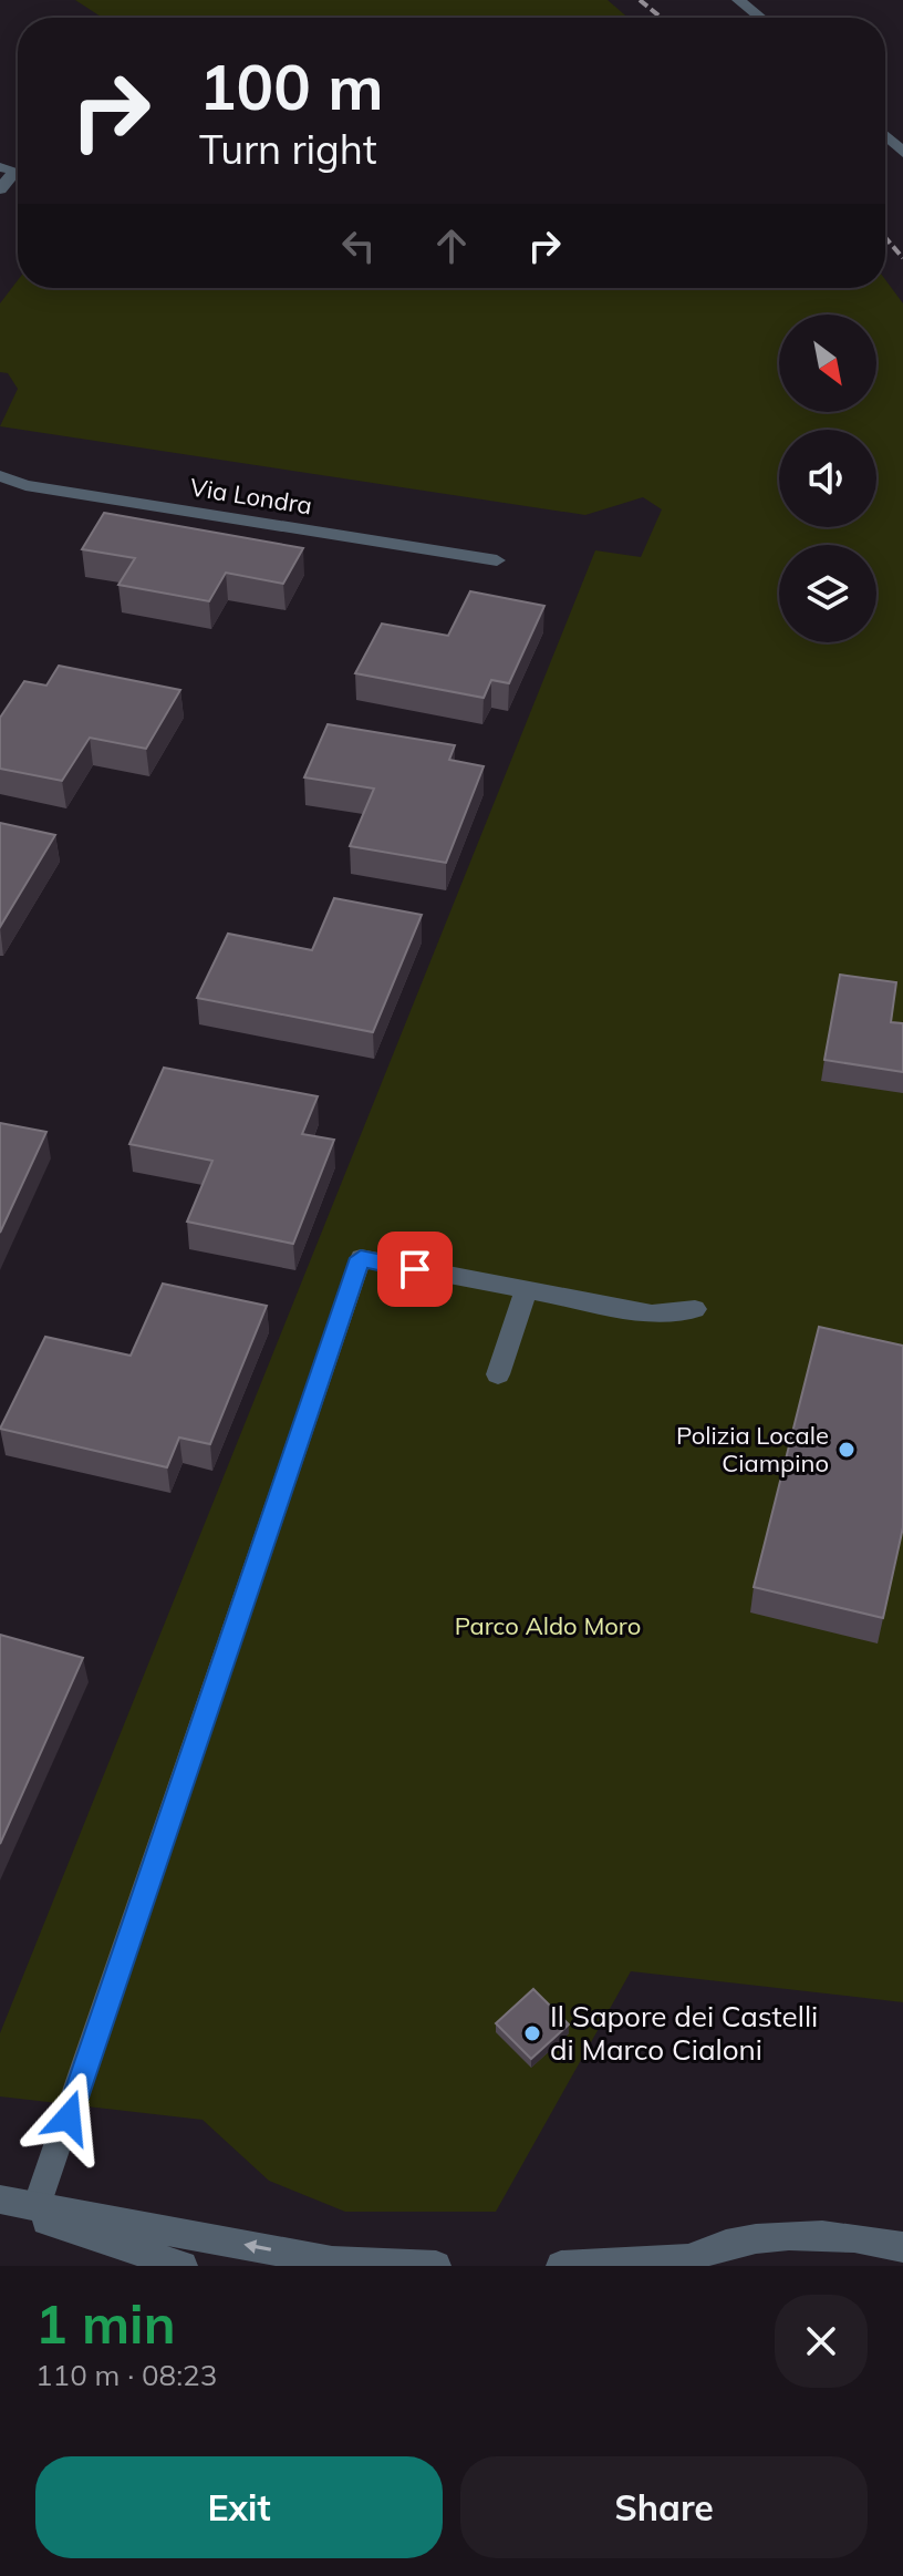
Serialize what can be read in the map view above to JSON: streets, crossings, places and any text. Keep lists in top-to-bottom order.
{
  "streets": {
    "street": ["Via Londra"]
  },
  "parks": ["Parco Aldo Moro"],
  "places": ["Polizia Locale Ciampino", "Il Sapore dei Castelli di Marco Cialoni"],
  "north": "bottom right",
  "page": {
    "turn": ["100 m", "Turn right"],
    "heading": ["1 min", "110 m · 08:23"],
    "buttons": ["Exit", "Share"]
  }
}
